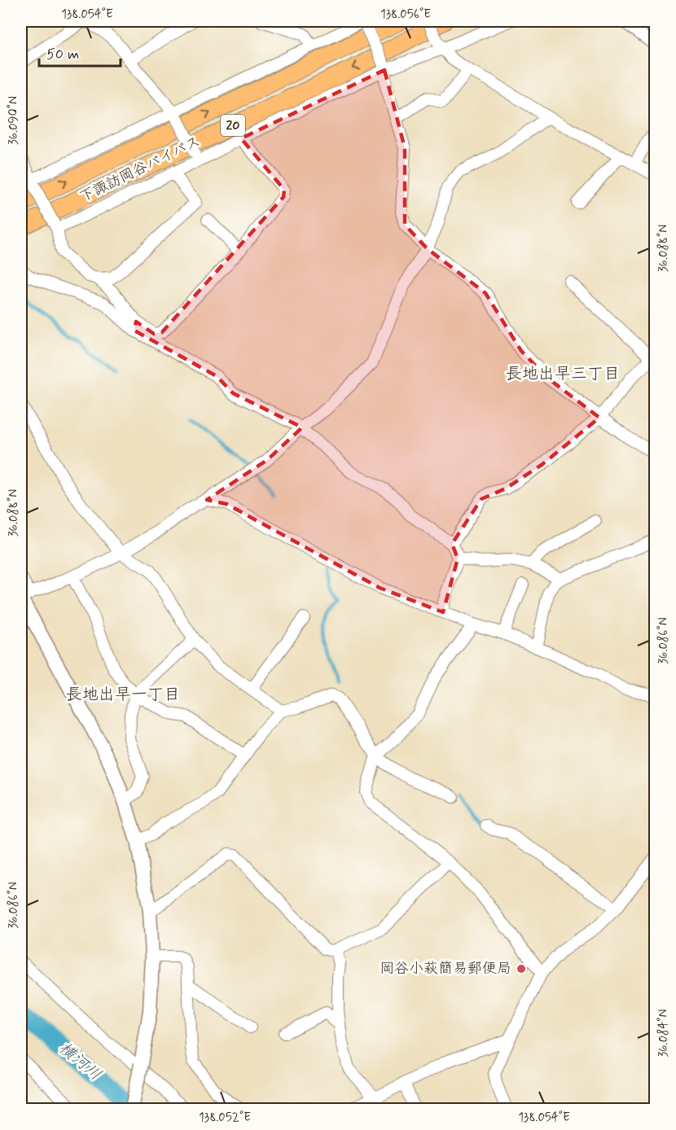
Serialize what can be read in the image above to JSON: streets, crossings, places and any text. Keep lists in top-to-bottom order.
{
  "streets": {
    "highway": ["20", "下諏訪岡谷バイパス"]
  },
  "districts": ["長地出早三丁目", "長地出早一丁目"],
  "water": ["横河川"],
  "places": ["岡谷小萩簡易郵便局"],
  "scale_bar": "50 m",
  "coordinates": [
    "138.054°E",
    "138.056°E",
    "36.090°N",
    "36.088°N",
    "36.086°N",
    "36.084°N",
    "138.052°E"
  ]
}
